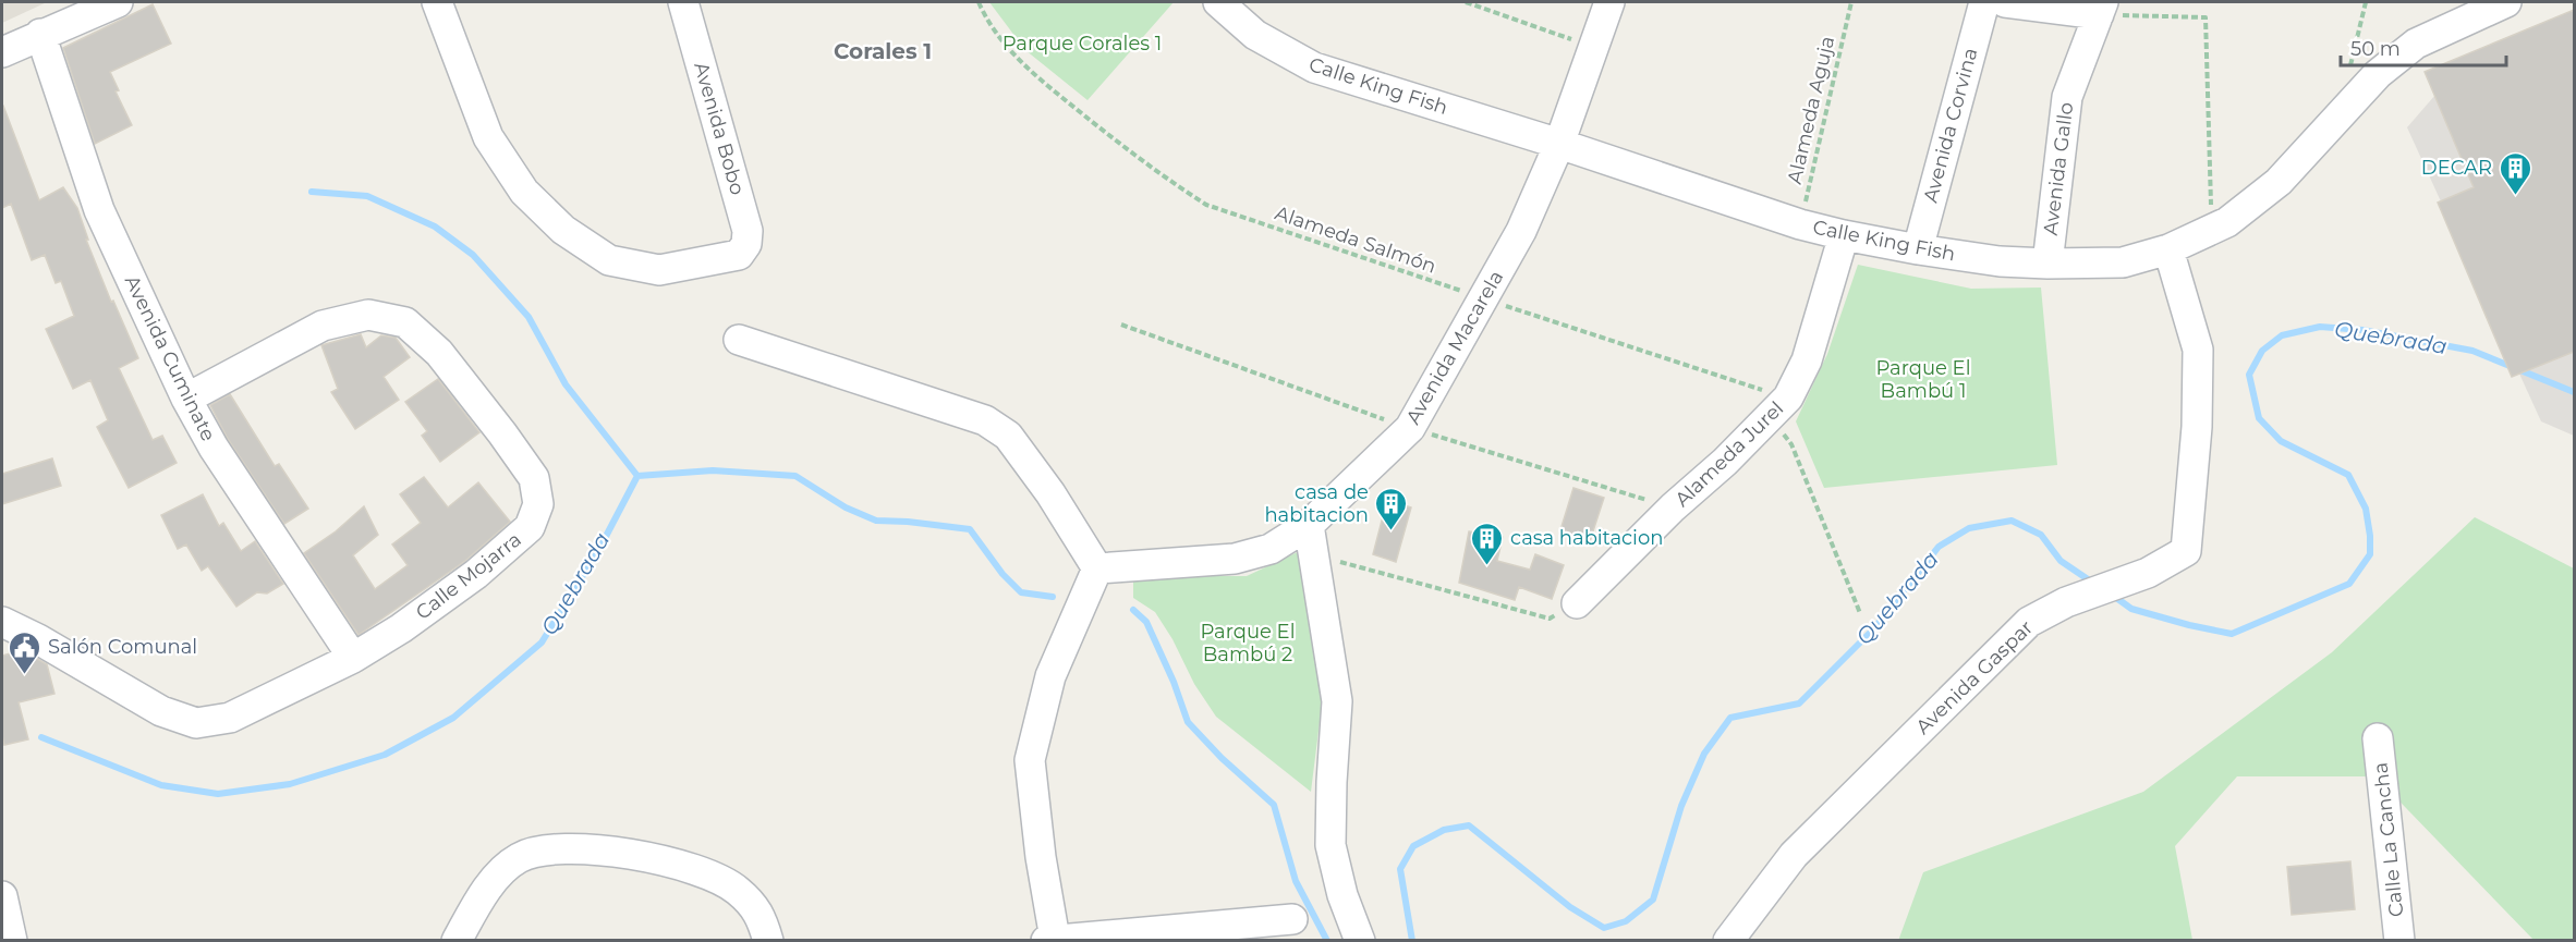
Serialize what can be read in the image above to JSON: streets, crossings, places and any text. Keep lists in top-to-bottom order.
{
  "streets": {
    "street": [
      "Calle King Fish",
      "Avenida Corvina",
      "Avenida Bobo",
      "Avenida Gallo",
      "Avenida Macarela",
      "Avenida Cuminate",
      "Alameda Jurel",
      "Calle Mojarra",
      "Avenida Gaspar",
      "Calle La Cancha"
    ],
    "path": ["Alameda Aguja", "Alameda Salmón"]
  },
  "crossings": [
    ["Calle King Fish", "Alameda Aguja"],
    ["Calle King Fish", "Avenida Corvina"],
    ["Calle King Fish", "Avenida Gallo"],
    ["Calle King Fish", "Avenida Macarela"],
    ["Calle King Fish", "Alameda Jurel"],
    ["Calle King Fish", "Avenida Gaspar"],
    ["Alameda Salmón", "Avenida Macarela"],
    ["Alameda Salmón", "Alameda Jurel"],
    ["Avenida Cuminate", "Calle Mojarra"]
  ],
  "districts": ["Corales 1"],
  "water": ["Quebrada"],
  "parks": ["Parque Corales 1", "Parque El Bambú 1", "Parque El Bambú 2"],
  "places": {
    "building": ["DECAR", "casa de habitacion", "casa habitacion"],
    "public building": ["Salón Comunal"]
  },
  "scale_bar": "50 m"
}
